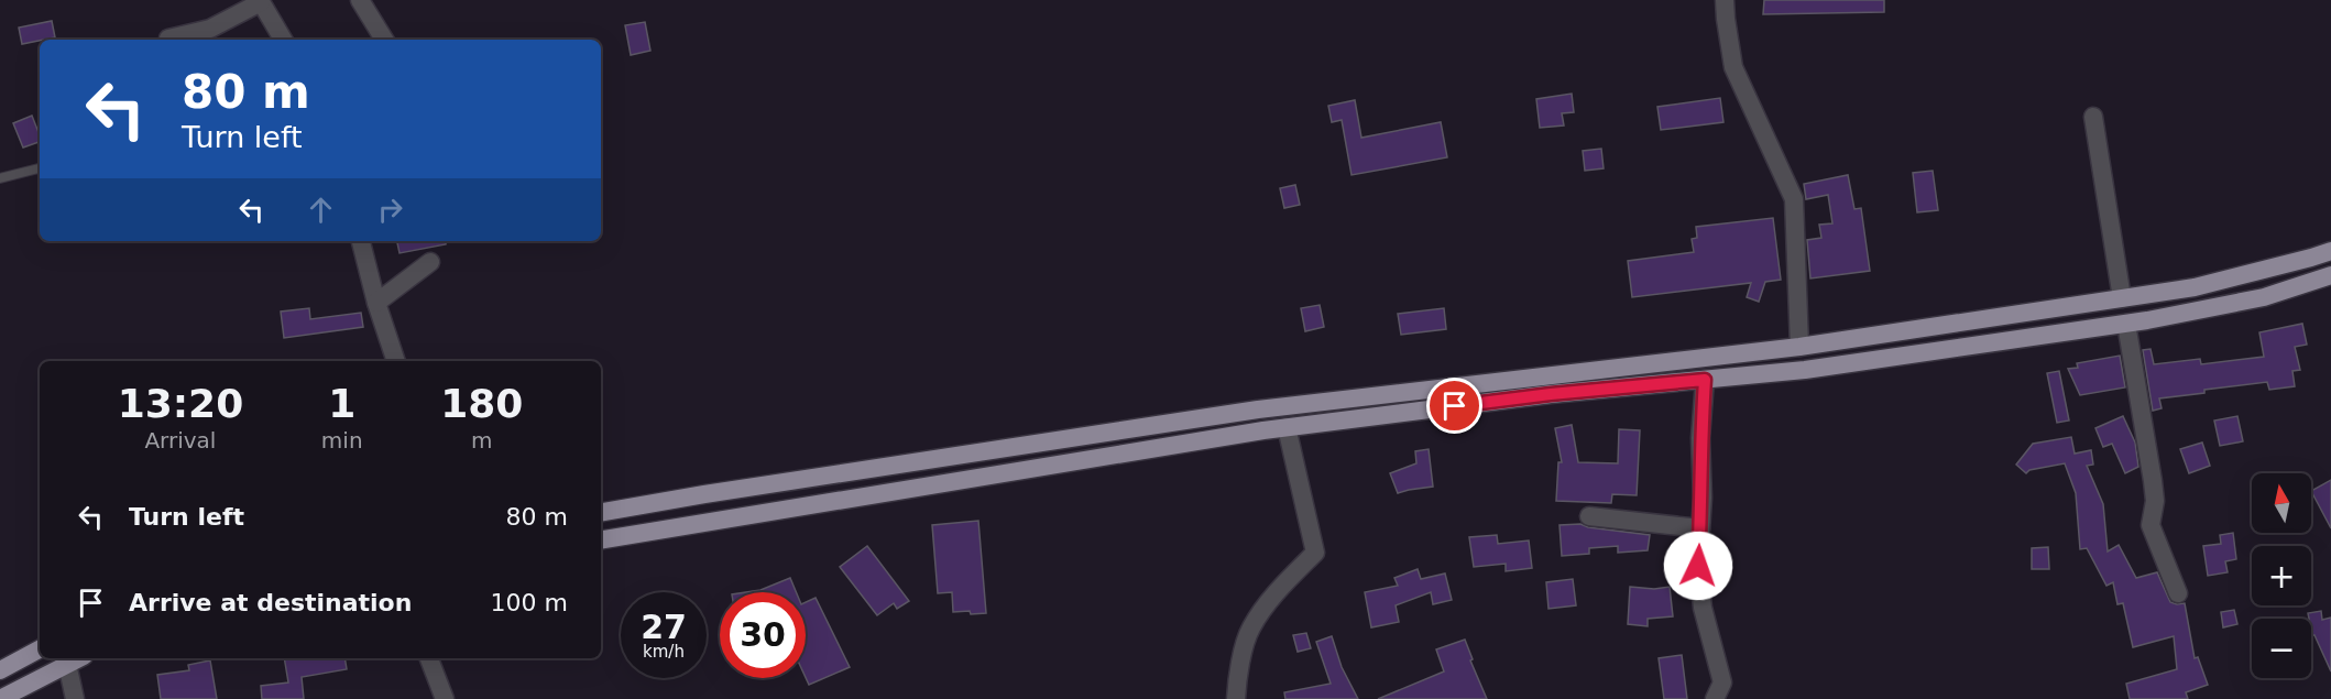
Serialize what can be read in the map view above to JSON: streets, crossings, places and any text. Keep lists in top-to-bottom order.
{
  "north": "top",
  "page": {
    "turn": ["80 m", "Turn left"],
    "eta": [
      "13:20",
      "Arrival",
      "1",
      "min",
      "180",
      "m"
    ],
    "map_buttons": ["+", "−"],
    "list": [
      {
        "name": "Turn left",
        "value": "80 m"
      },
      {
        "name": "Arrive at destination",
        "value": "100 m"
      }
    ],
    "speed": "27 km/h",
    "limit": "30"
  }
}
